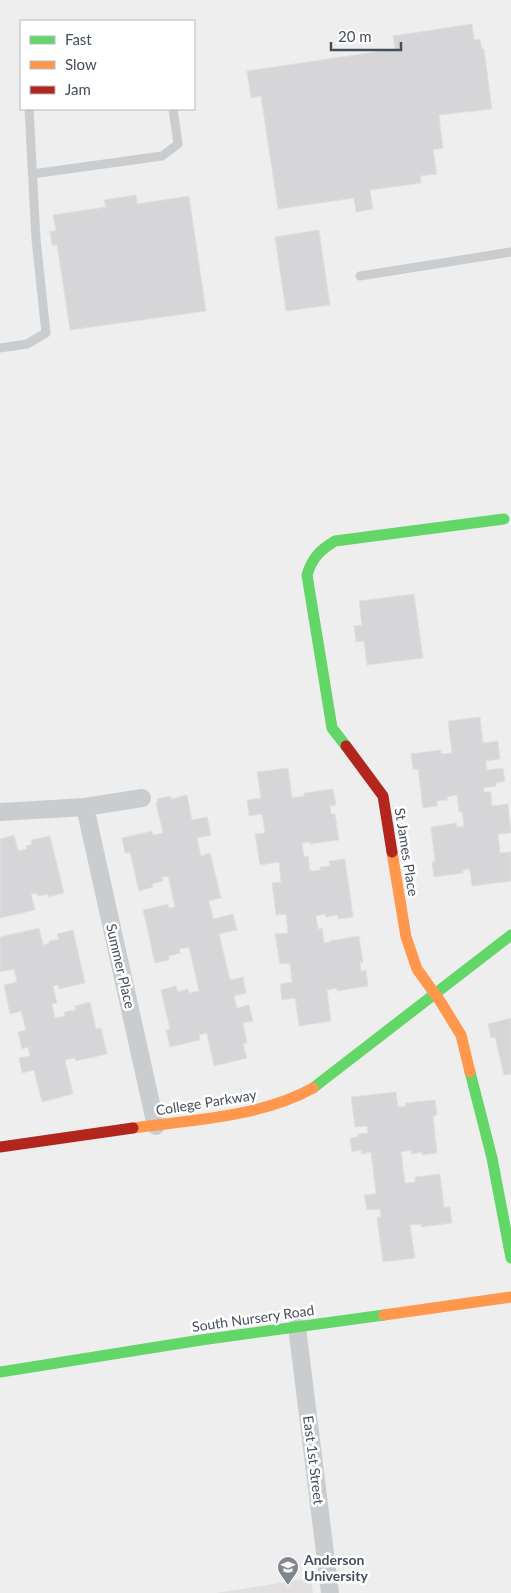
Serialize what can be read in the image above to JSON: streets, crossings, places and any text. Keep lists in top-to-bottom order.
{
  "streets": {
    "street": [
      "St James Place",
      "Summer Place",
      "College Parkway",
      "South Nursery Road",
      "East 1st Street"
    ]
  },
  "crossings": [
    ["St James Place", "College Parkway"],
    ["Summer Place", "College Parkway"],
    ["South Nursery Road", "East 1st Street"]
  ],
  "places": {
    "school or university": ["Anderson University"]
  },
  "legend": ["Fast", "Slow", "Jam"],
  "scale_bar": "20 m"
}
